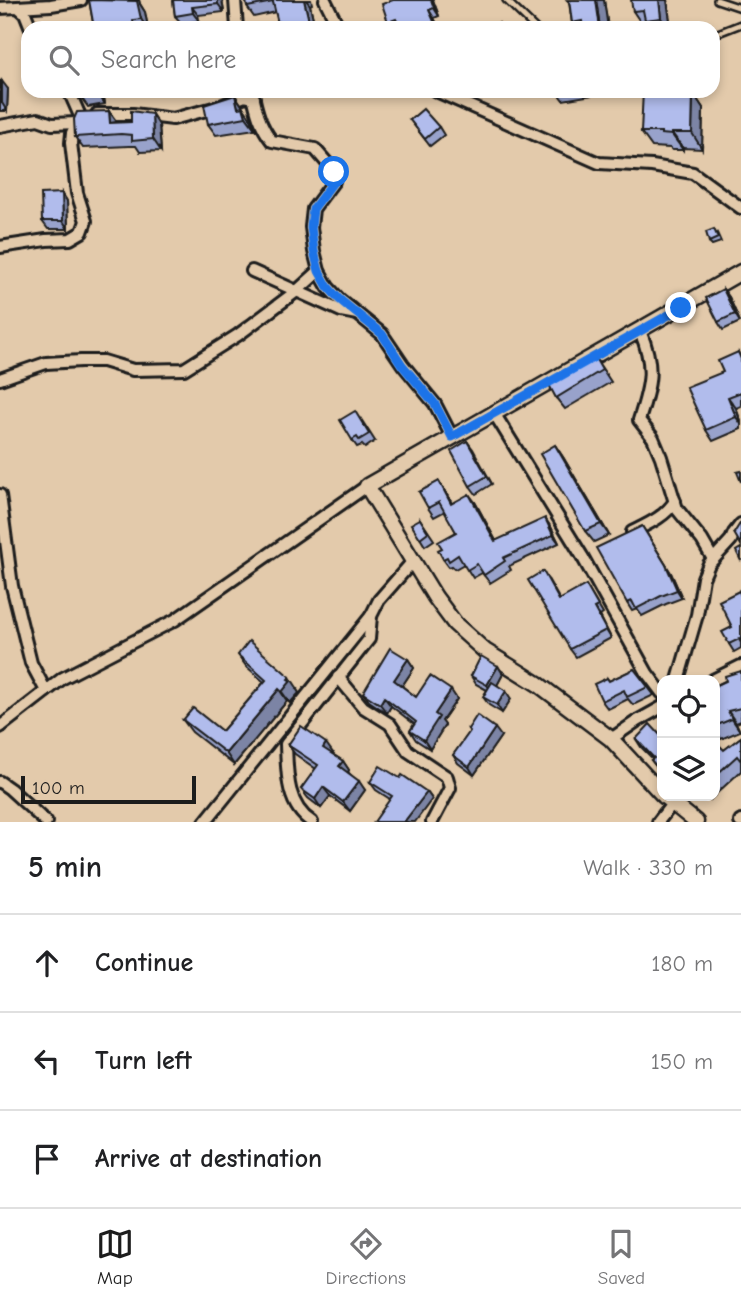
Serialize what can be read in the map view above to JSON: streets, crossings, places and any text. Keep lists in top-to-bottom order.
{
  "scale_bar": "100 m",
  "page": {
    "search": "Search here",
    "scale": "100 m",
    "heading": ["5 min", "Walk · 330 m"],
    "list": [
      ["Continue", "180 m"],
      ["Turn left", "150 m"],
      "Arrive at destination"
    ],
    "nav": ["Map", "Directions", "Saved"]
  }
}
